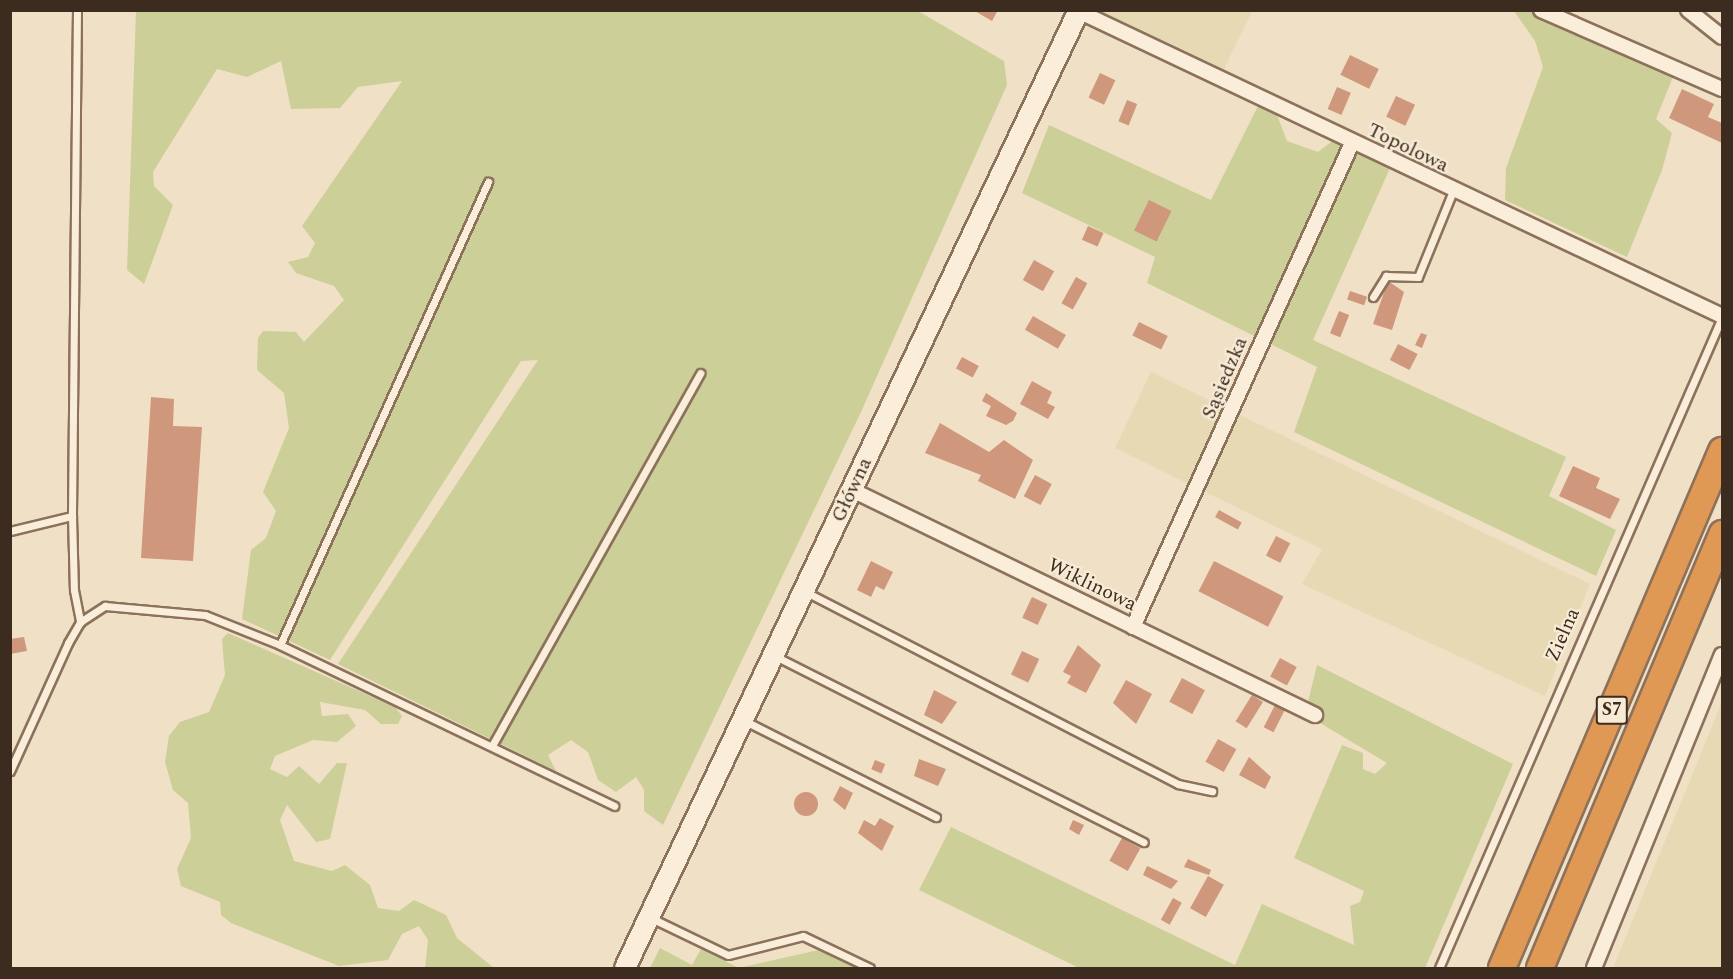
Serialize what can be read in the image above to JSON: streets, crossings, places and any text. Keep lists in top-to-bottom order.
{
  "streets": {
    "highway": ["S7"],
    "main road": ["Główna"],
    "street": ["Topolowa", "Sąsiedzka", "Wiklinowa"],
    "lane": ["Zielna"]
  },
  "crossings": [
    ["Topolowa", "Sąsiedzka"],
    ["Topolowa", "Główna"],
    ["Topolowa", "Zielna"],
    ["Sąsiedzka", "Wiklinowa"],
    ["Główna", "Wiklinowa"]
  ]
}
